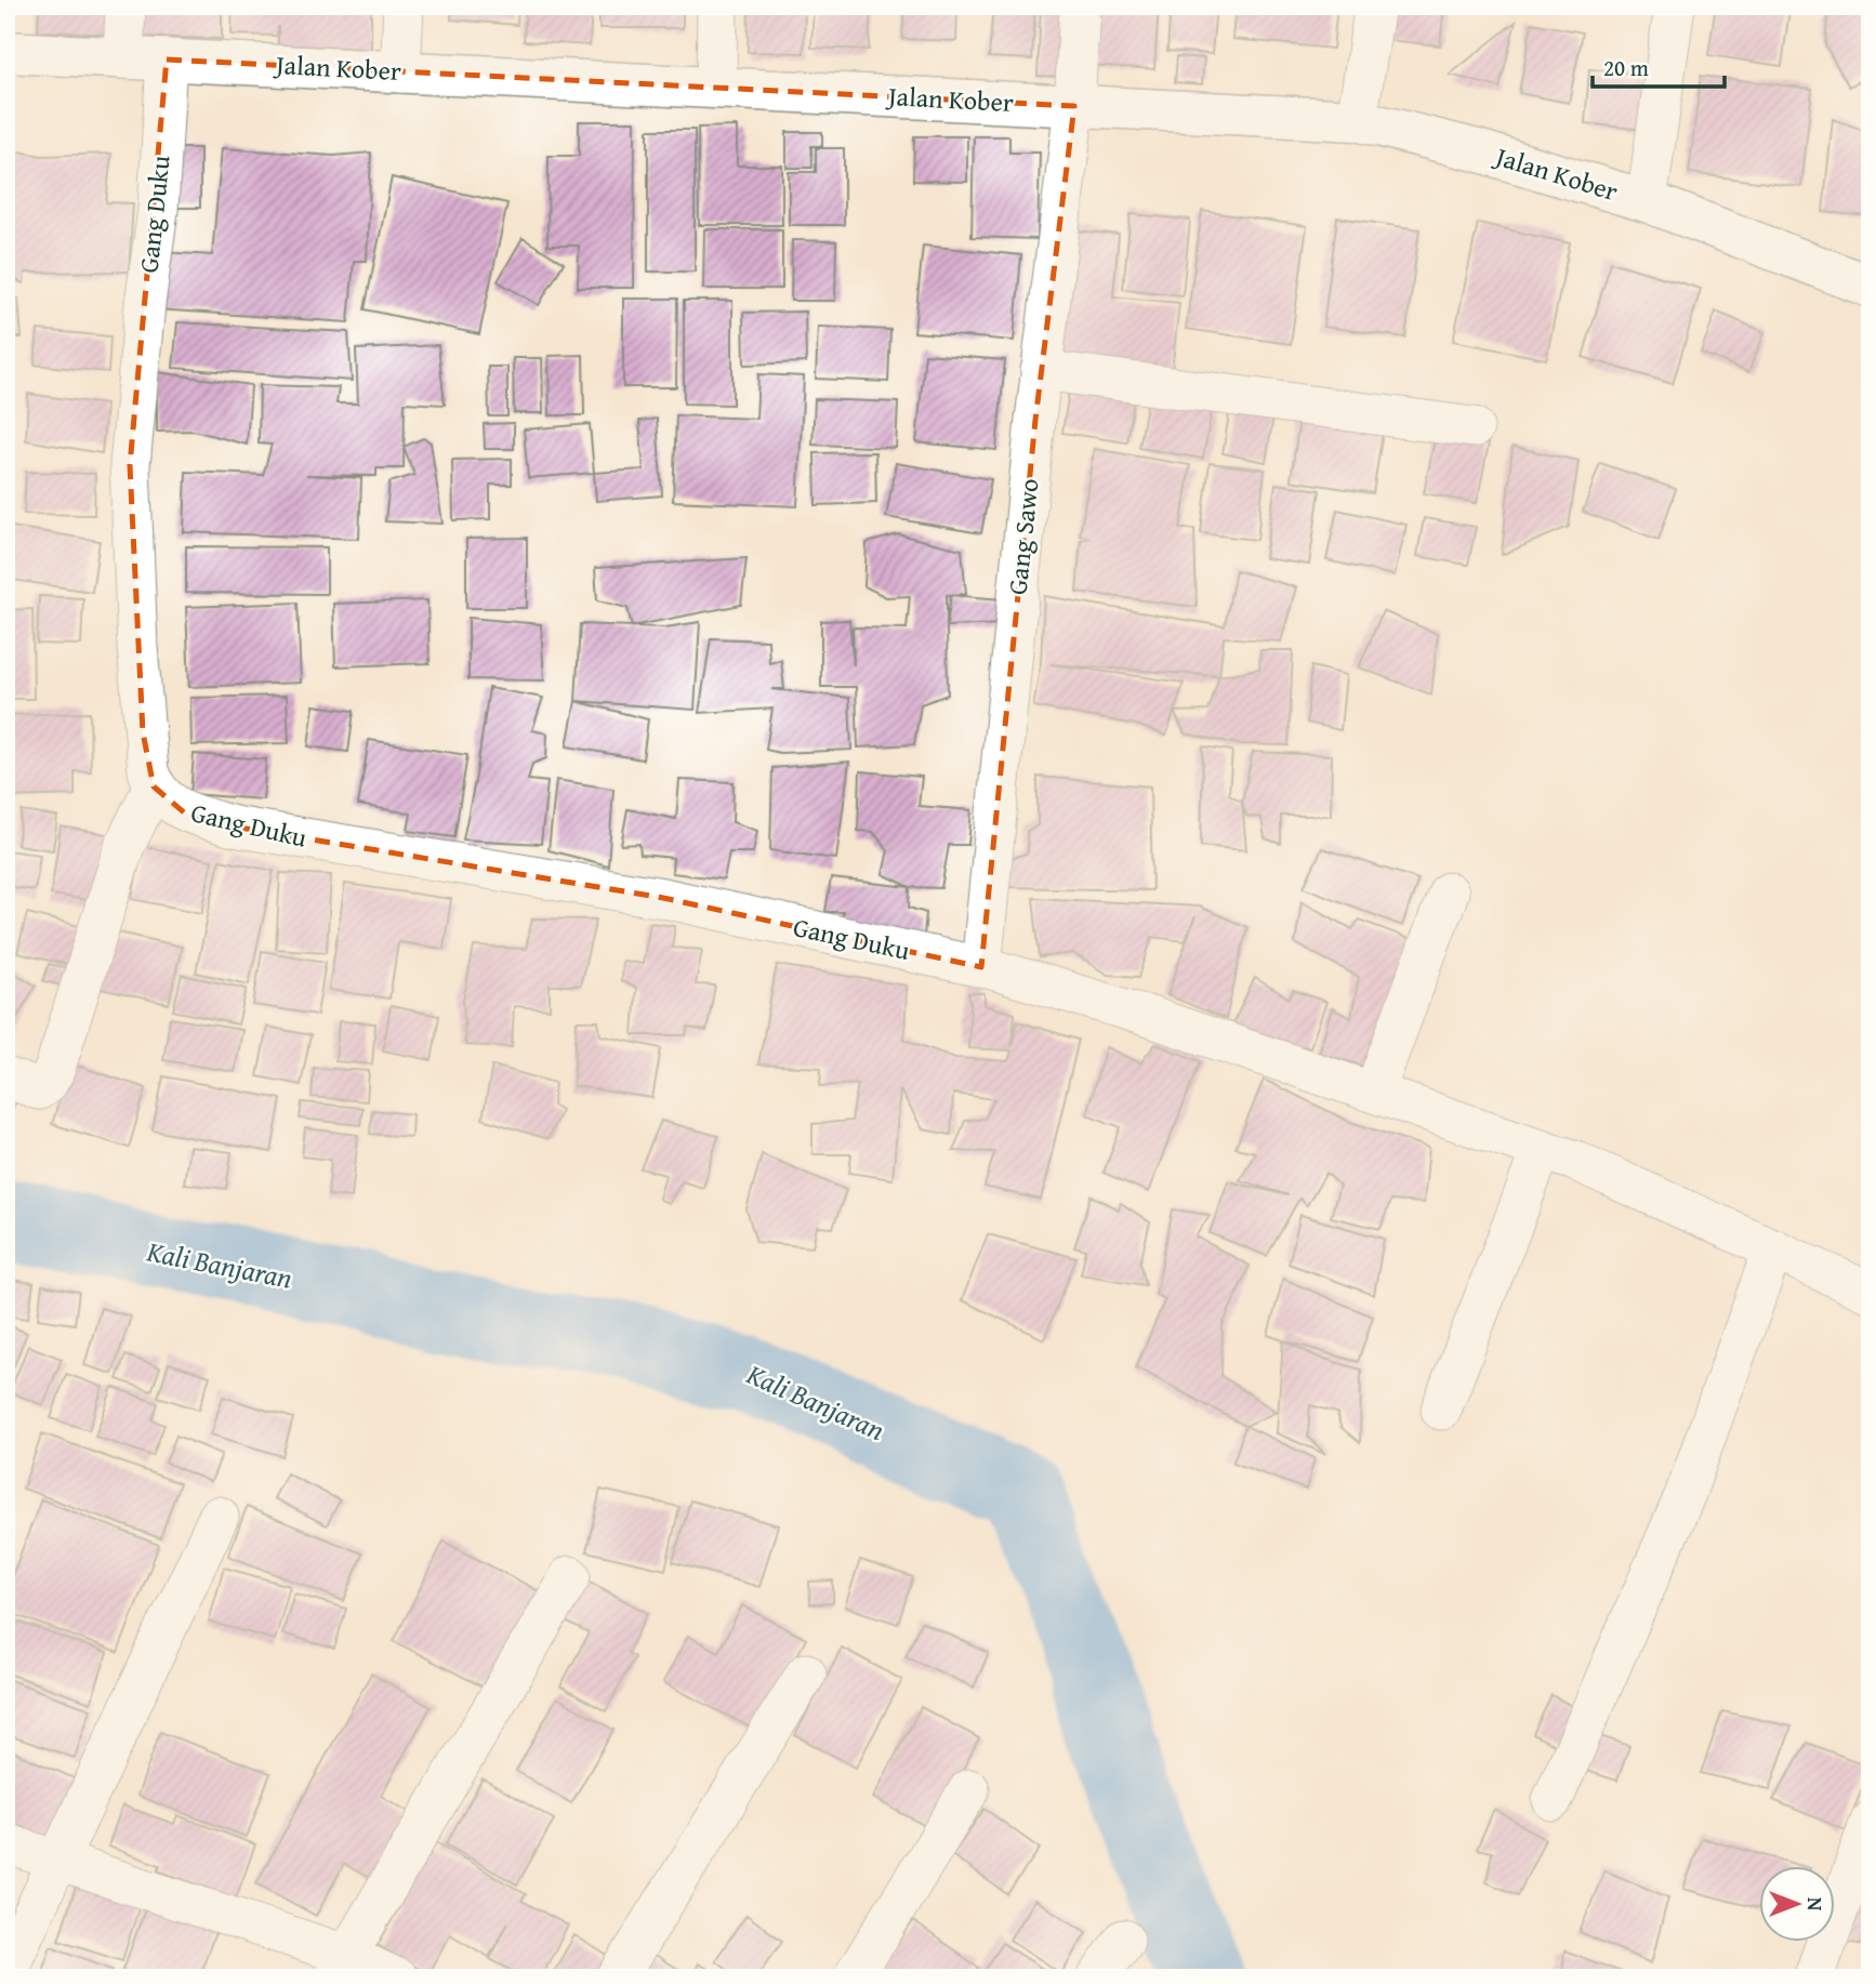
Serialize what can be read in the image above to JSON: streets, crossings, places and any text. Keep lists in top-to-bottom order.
{
  "streets": {
    "street": ["Jalan Kober", "Gang Duku", "Gang Sawo"]
  },
  "crossings": [
    ["Jalan Kober", "Gang Duku"],
    ["Jalan Kober", "Gang Sawo"],
    ["Gang Duku", "Gang Sawo"]
  ],
  "water": ["Kali Banjaran"],
  "scale_bar": "20 m",
  "north": "right"
}
